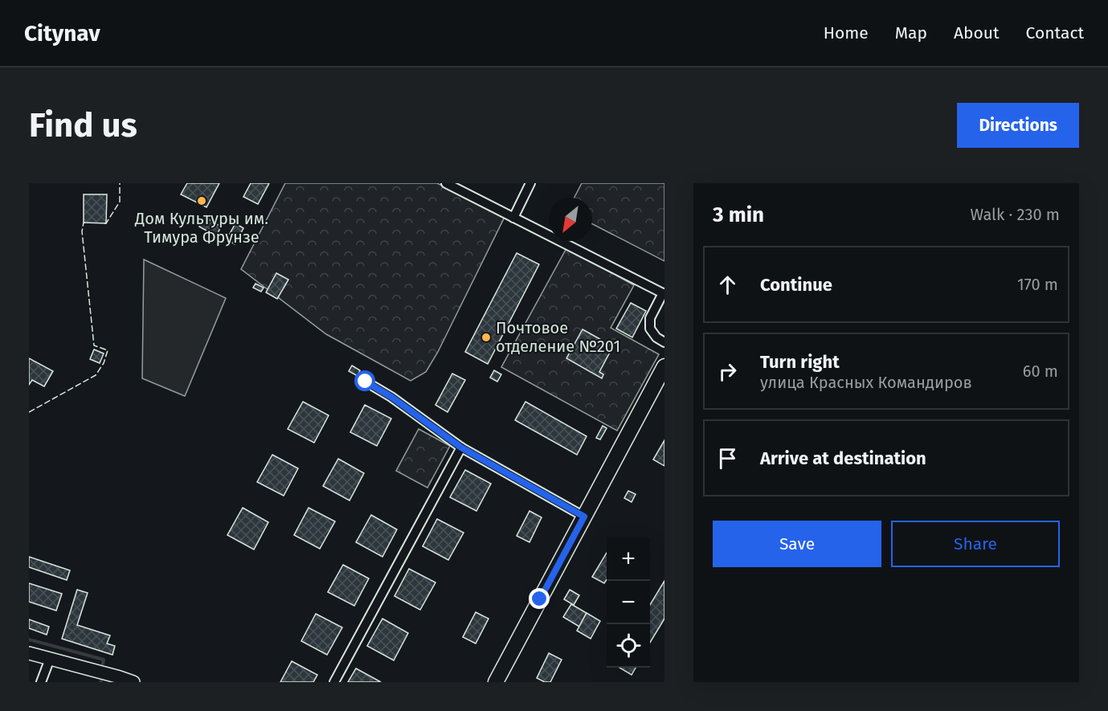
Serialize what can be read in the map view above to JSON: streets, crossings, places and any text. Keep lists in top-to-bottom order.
{
  "places": ["Дом Культуры им. Тимура Фрунзе", "Почтовое отделение №201"],
  "north": "bottom left",
  "page": {
    "header": "Citynav",
    "nav": [
      "Home",
      "Map",
      "About",
      "Contact"
    ],
    "buttons": [
      "Directions",
      ["Save", "Share"]
    ],
    "title": "Find us",
    "heading": ["3 min", "Walk · 230 m"],
    "list": [
      ["Continue", "170 m"],
      ["Turn right", "улица Красных Командиров", "60 m"],
      "Arrive at destination"
    ],
    "map_buttons": ["+", "−"]
  }
}
